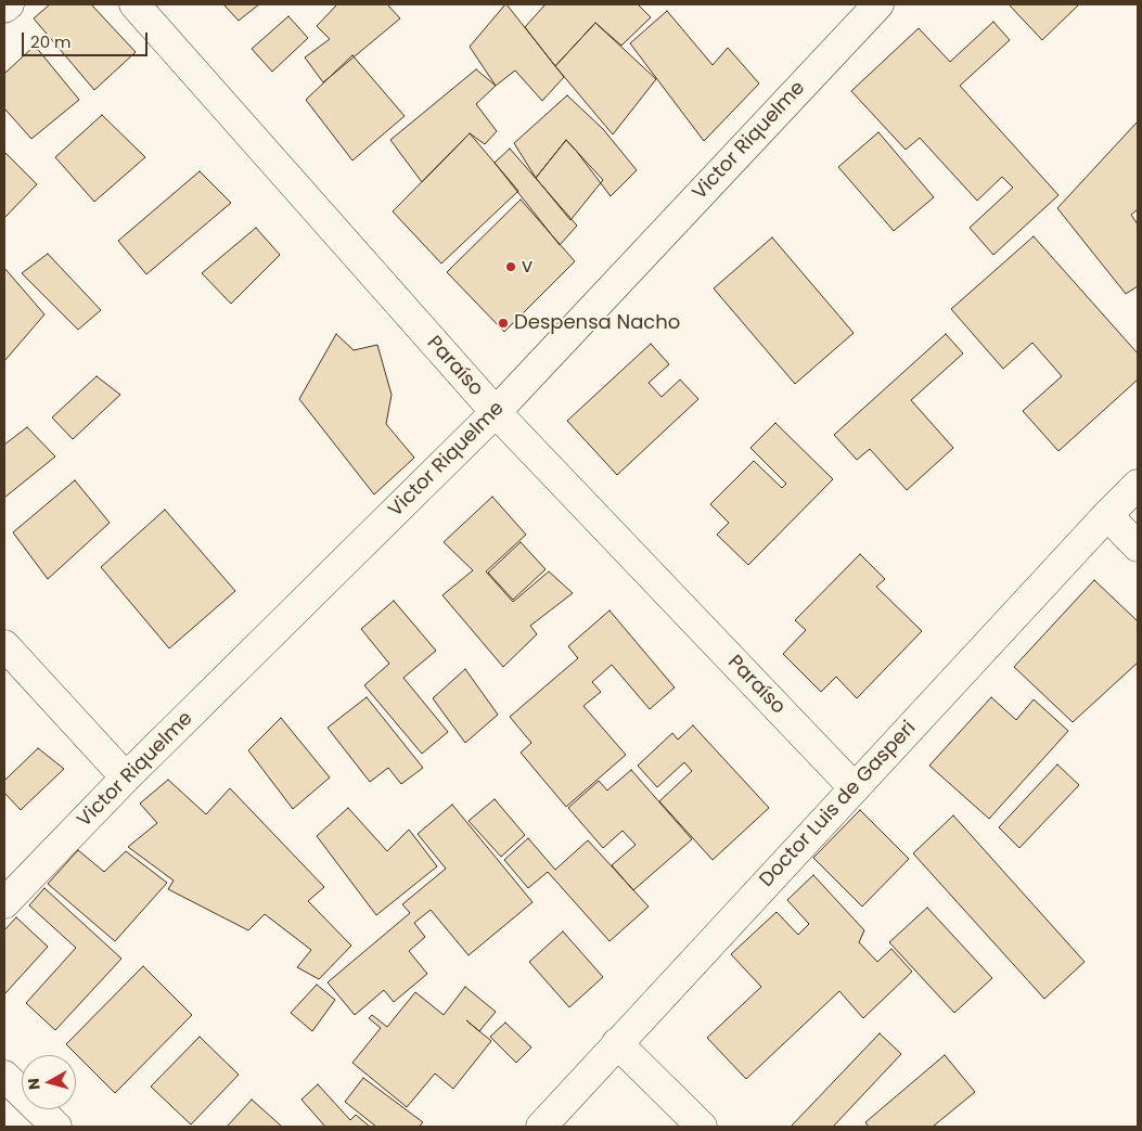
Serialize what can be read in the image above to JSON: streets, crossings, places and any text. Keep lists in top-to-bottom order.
{
  "streets": {
    "street": ["Victor Riquelme", "Paraíso", "Doctor Luis de Gasperi"]
  },
  "crossings": [
    ["Victor Riquelme", "Paraíso"],
    ["Paraíso", "Doctor Luis de Gasperi"]
  ],
  "places": ["v", "Despensa Nacho"],
  "scale_bar": "20 m",
  "north": "left"
}
